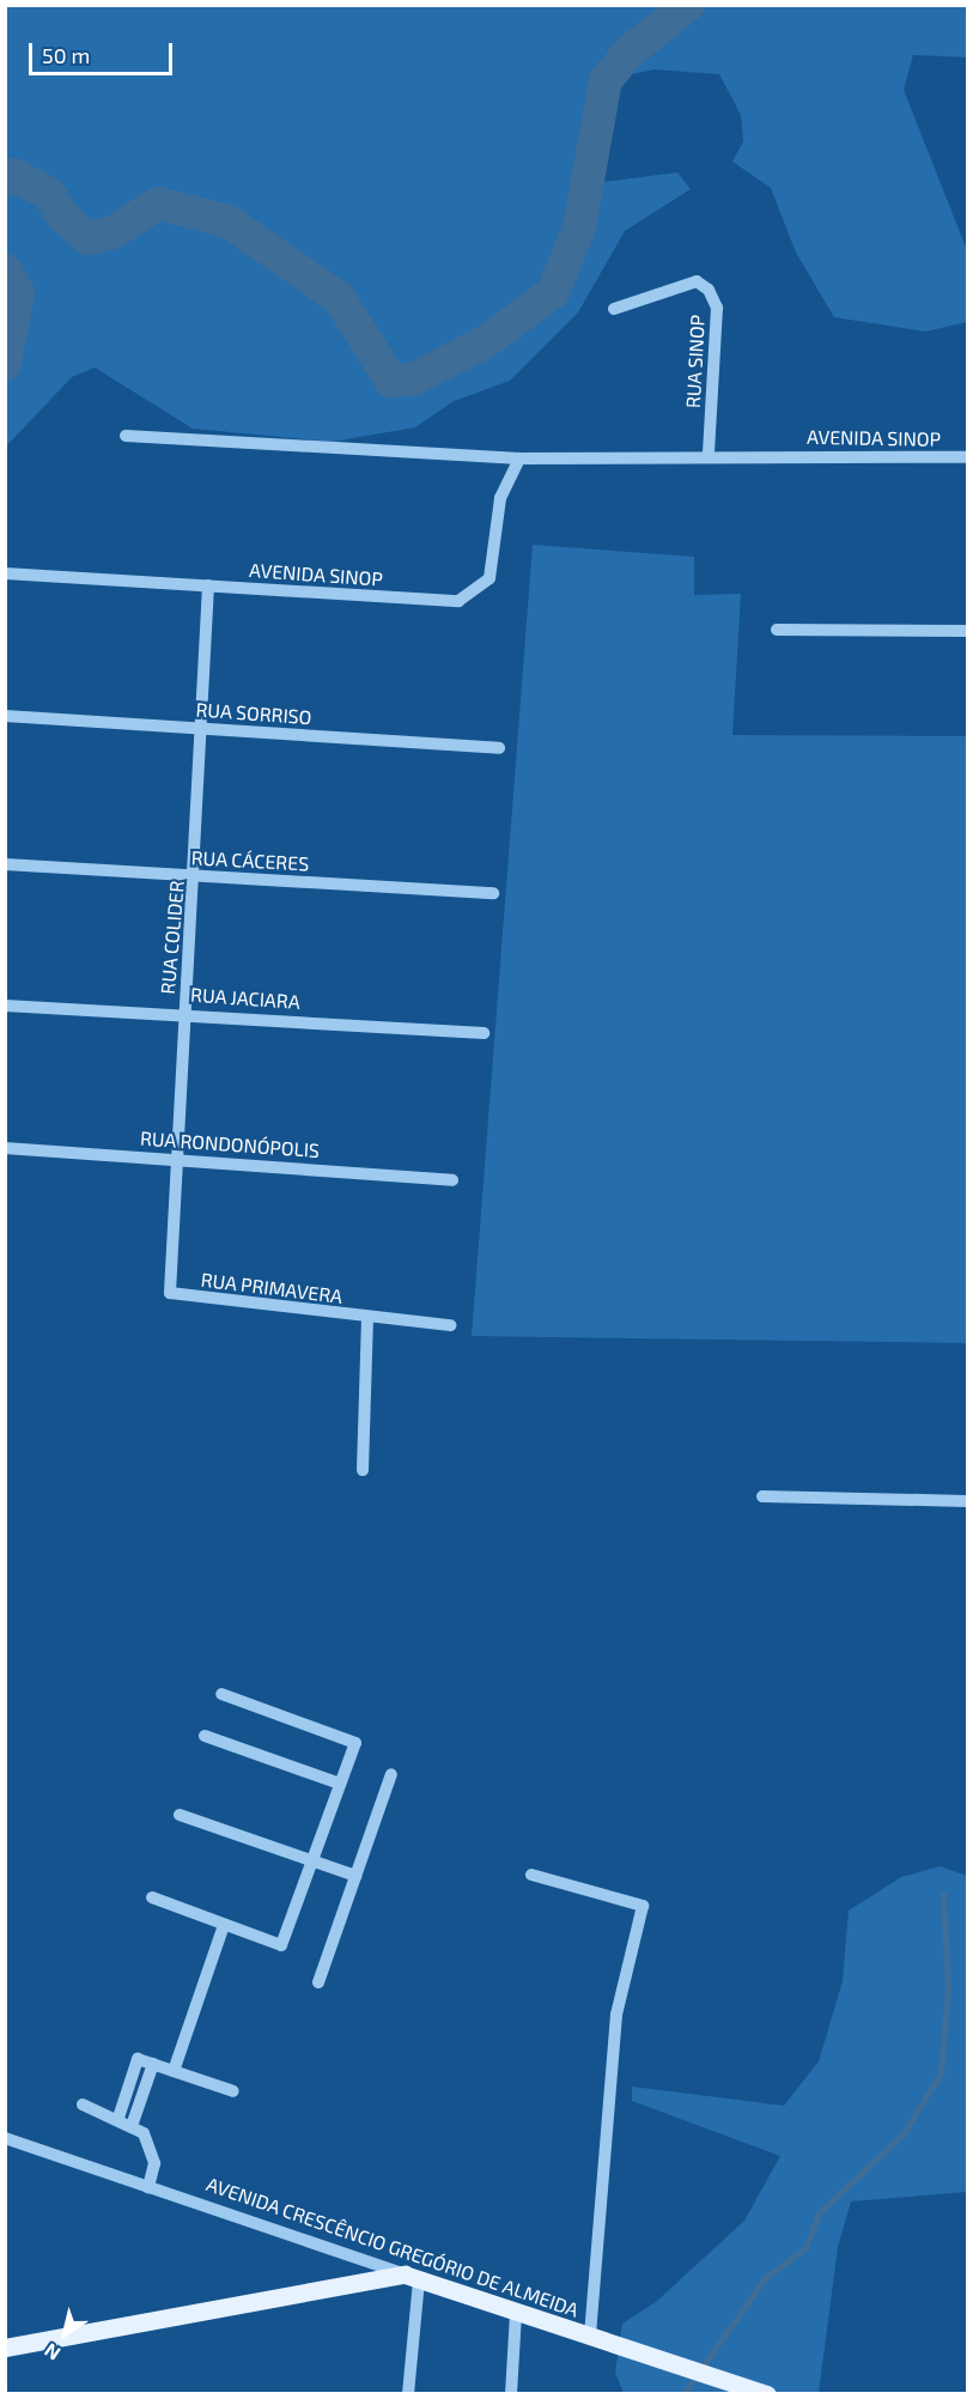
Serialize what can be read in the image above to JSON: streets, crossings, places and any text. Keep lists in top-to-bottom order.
{
  "streets": {
    "main road": ["AVENIDA CRESCÊNCIO GREGÓRIO DE ALMEIDA"],
    "street": [
      "RUA SINOP",
      "AVENIDA SINOP",
      "RUA SORRISO",
      "RUA CÁCERES",
      "RUA COLIDER",
      "RUA JACIARA",
      "RUA RONDONÓPOLIS",
      "RUA PRIMAVERA"
    ]
  },
  "crossings": [
    ["RUA SINOP", "AVENIDA SINOP"],
    ["AVENIDA SINOP", "RUA COLIDER"],
    ["RUA SORRISO", "RUA COLIDER"],
    ["RUA CÁCERES", "RUA COLIDER"],
    ["RUA COLIDER", "RUA JACIARA"],
    ["RUA COLIDER", "RUA RONDONÓPOLIS"],
    ["RUA COLIDER", "RUA PRIMAVERA"]
  ],
  "scale_bar": "50 m",
  "north": "bottom left"
}
